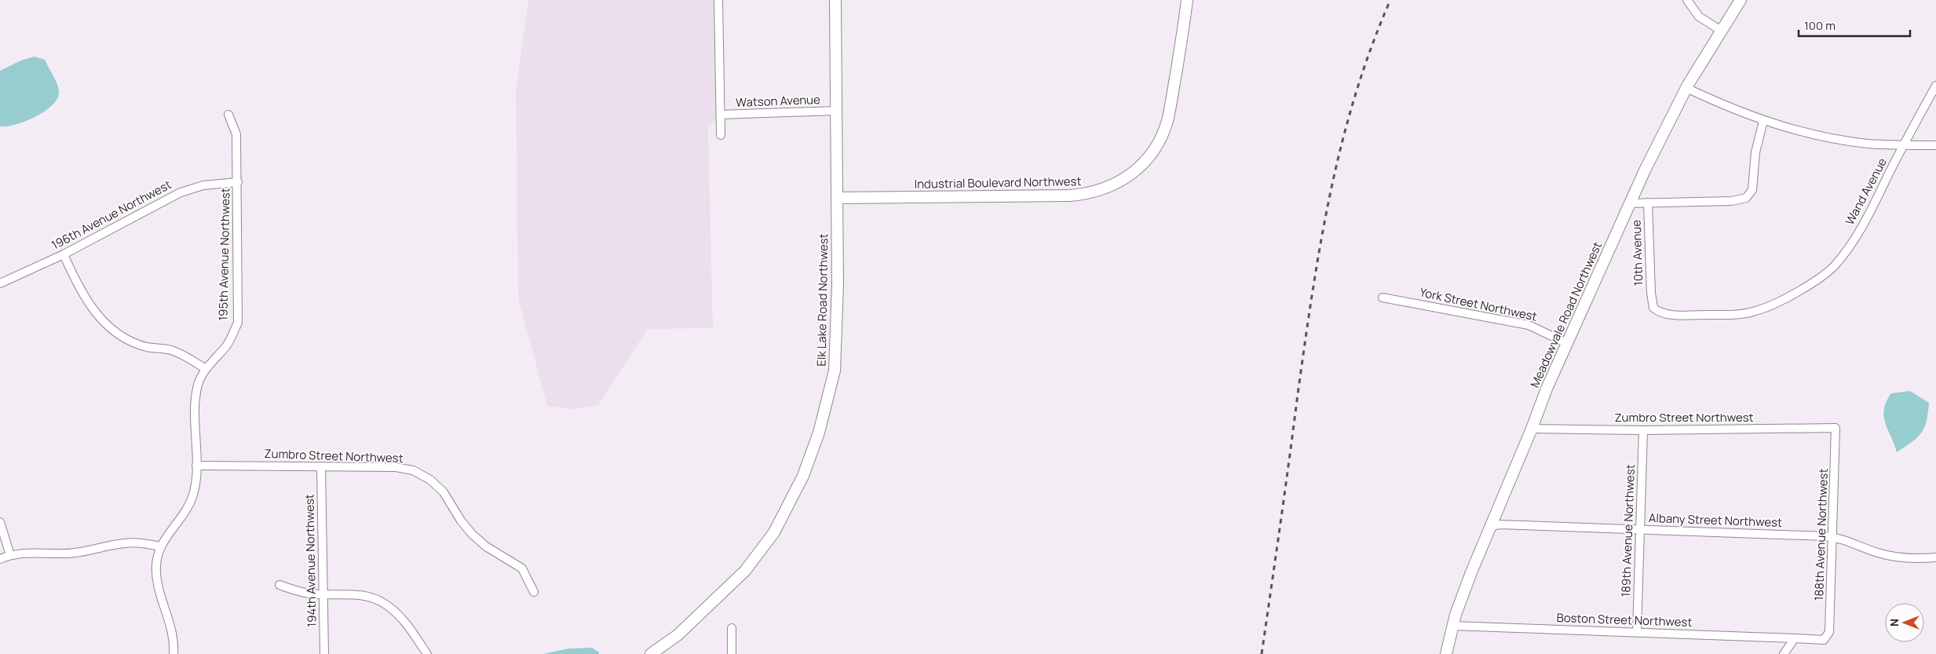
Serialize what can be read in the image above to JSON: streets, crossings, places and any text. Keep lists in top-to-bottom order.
{
  "streets": {
    "street": [
      "Watson Avenue",
      "Industrial Boulevard Northwest",
      "Wand Avenue",
      "196th Avenue Northwest",
      "10th Avenue",
      "195th Avenue Northwest",
      "Elk Lake Road Northwest",
      "York Street Northwest",
      "Meadowvale Road Northwest",
      "Zumbro Street Northwest",
      "Albany Street Northwest",
      "189th Avenue Northwest",
      "188th Avenue Northwest",
      "194th Avenue Northwest",
      "Boston Street Northwest"
    ]
  },
  "crossings": [
    ["Watson Avenue", "Elk Lake Road Northwest"],
    ["Industrial Boulevard Northwest", "Elk Lake Road Northwest"],
    ["Wand Avenue", "10th Avenue"],
    ["196th Avenue Northwest", "195th Avenue Northwest"],
    ["195th Avenue Northwest", "Zumbro Street Northwest"],
    ["York Street Northwest", "Meadowvale Road Northwest"],
    ["Meadowvale Road Northwest", "Zumbro Street Northwest"],
    ["Meadowvale Road Northwest", "Albany Street Northwest"],
    ["Meadowvale Road Northwest", "Boston Street Northwest"],
    ["Zumbro Street Northwest", "189th Avenue Northwest"],
    ["Zumbro Street Northwest", "188th Avenue Northwest"],
    ["Zumbro Street Northwest", "194th Avenue Northwest"],
    ["Albany Street Northwest", "189th Avenue Northwest"],
    ["Albany Street Northwest", "188th Avenue Northwest"],
    ["189th Avenue Northwest", "Boston Street Northwest"],
    ["188th Avenue Northwest", "Boston Street Northwest"]
  ],
  "scale_bar": "100 m",
  "north": "left"
}
